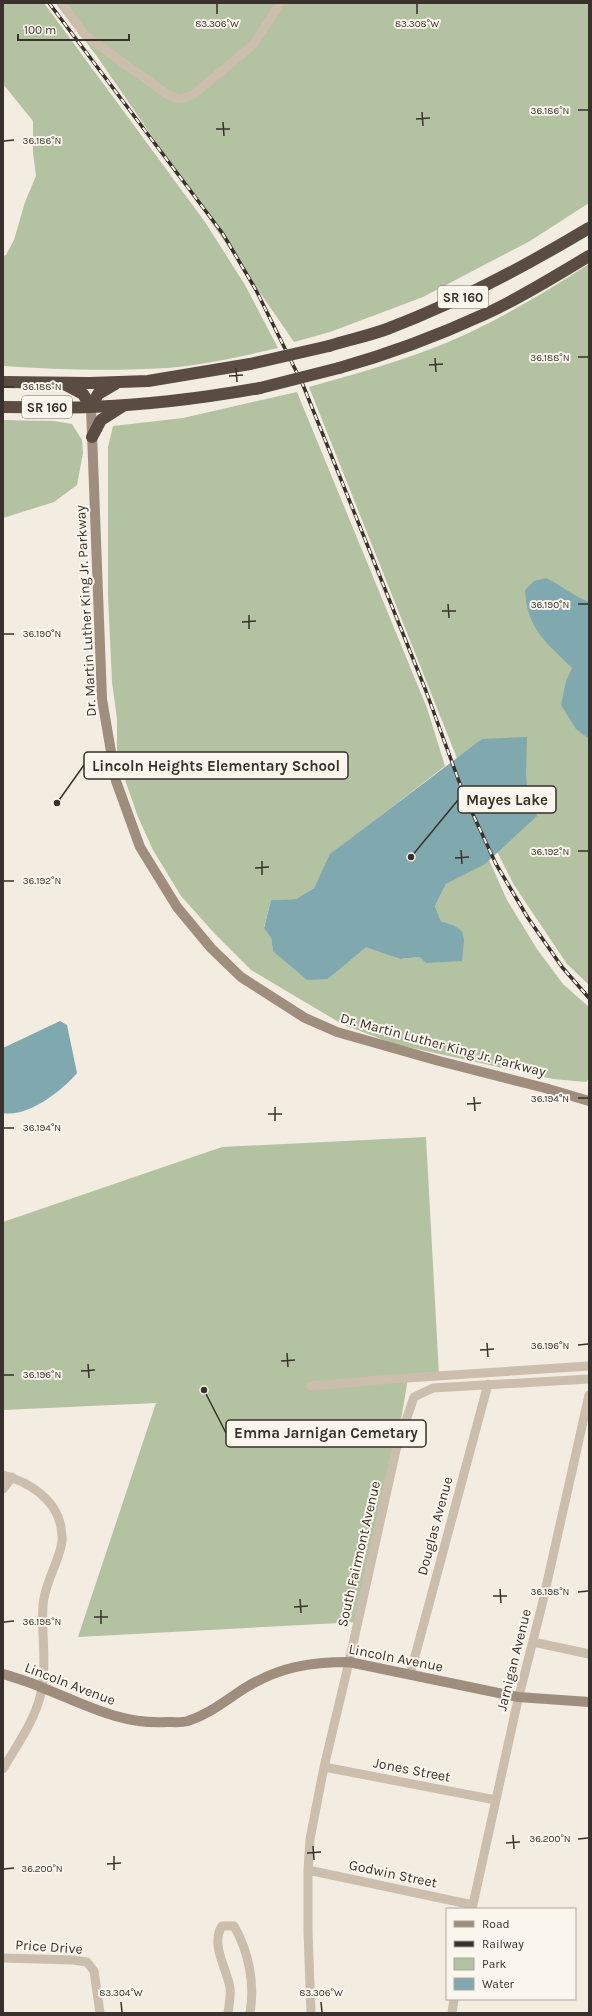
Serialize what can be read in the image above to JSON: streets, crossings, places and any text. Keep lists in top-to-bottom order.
{
  "streets": {
    "highway": ["SR 160"],
    "main road": ["Dr. Martin Luther King Jr. Parkway", "Lincoln Avenue"],
    "street": [
      "Douglas Avenue",
      "South Fairmont Avenue",
      "Jarnigan Avenue",
      "Jones Street",
      "Godwin Street",
      "Price Drive"
    ]
  },
  "crossings": [
    ["SR 160", "Dr. Martin Luther King Jr. Parkway"],
    ["Douglas Avenue", "South Fairmont Avenue"],
    ["Douglas Avenue", "Lincoln Avenue"],
    ["South Fairmont Avenue", "Lincoln Avenue"],
    ["South Fairmont Avenue", "Jones Street"],
    ["South Fairmont Avenue", "Godwin Street"],
    ["Lincoln Avenue", "Jarnigan Avenue"],
    ["Jarnigan Avenue", "Jones Street"],
    ["Jarnigan Avenue", "Godwin Street"]
  ],
  "places": ["Lincoln Heights Elementary School", "Mayes Lake", "Emma Jarnigan Cemetary"],
  "legend": [
    "Road",
    "Railway",
    "Park",
    "Water"
  ],
  "scale_bar": "100 m",
  "coordinates": [
    "83.306°W",
    "83.308°W",
    "36.186°N",
    "36.188°N",
    "36.190°N",
    "36.192°N",
    "36.194°N",
    "36.196°N",
    "36.198°N",
    "36.200°N",
    "83.304°W"
  ]
}
